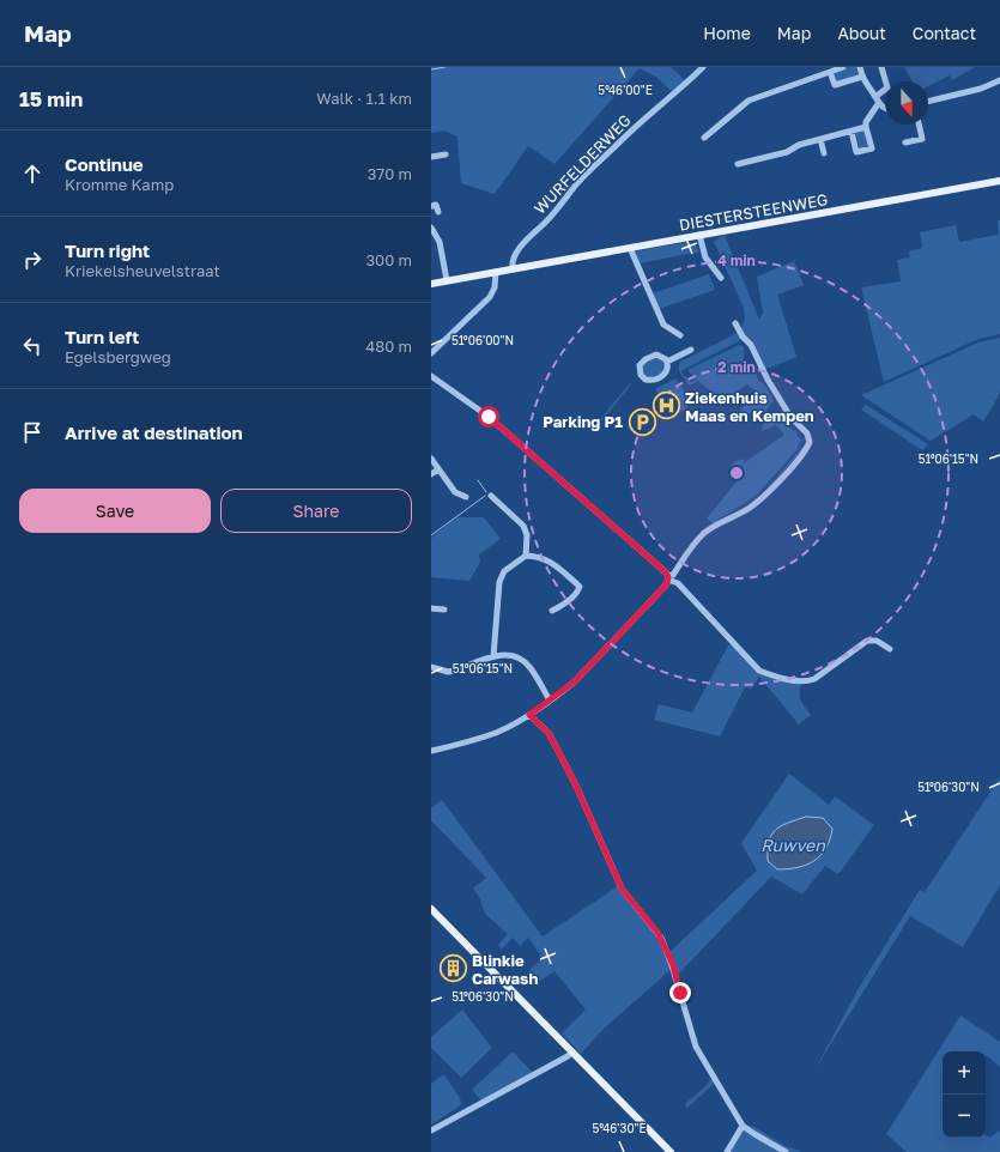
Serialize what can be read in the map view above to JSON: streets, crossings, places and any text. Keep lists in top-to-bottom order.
{
  "streets": {
    "main road": ["DIESTERSTEENWEG"],
    "street": ["WURFELDERWEG"]
  },
  "crossings": [
    ["WURFELDERWEG", "DIESTERSTEENWEG"]
  ],
  "water": ["Ruwven"],
  "places": {
    "hospital": ["Ziekenhuis Maas en Kempen"],
    "parking": ["Parking P1"],
    "building": ["Blinkie Carwash"]
  },
  "north": "bottom",
  "page": {
    "header": "Map",
    "nav": [
      "Home",
      "Map",
      "About",
      "Contact"
    ],
    "heading": ["15 min", "Walk · 1.1 km"],
    "list": [
      ["Continue", "Kromme Kamp", "370 m"],
      ["Turn right", "Kriekelsheuvelstraat", "300 m"],
      ["Turn left", "Egelsbergweg", "480 m"],
      "Arrive at destination"
    ],
    "buttons": ["Save", "Share"],
    "map_buttons": ["+", "−"]
  },
  "coordinates": [
    "5°46'00\"E",
    "51°06'00\"N",
    "51°06'15\"N",
    "51°06'30\"N",
    "5°46'30\"E"
  ],
  "rings": ["4 min", "2 min"]
}
